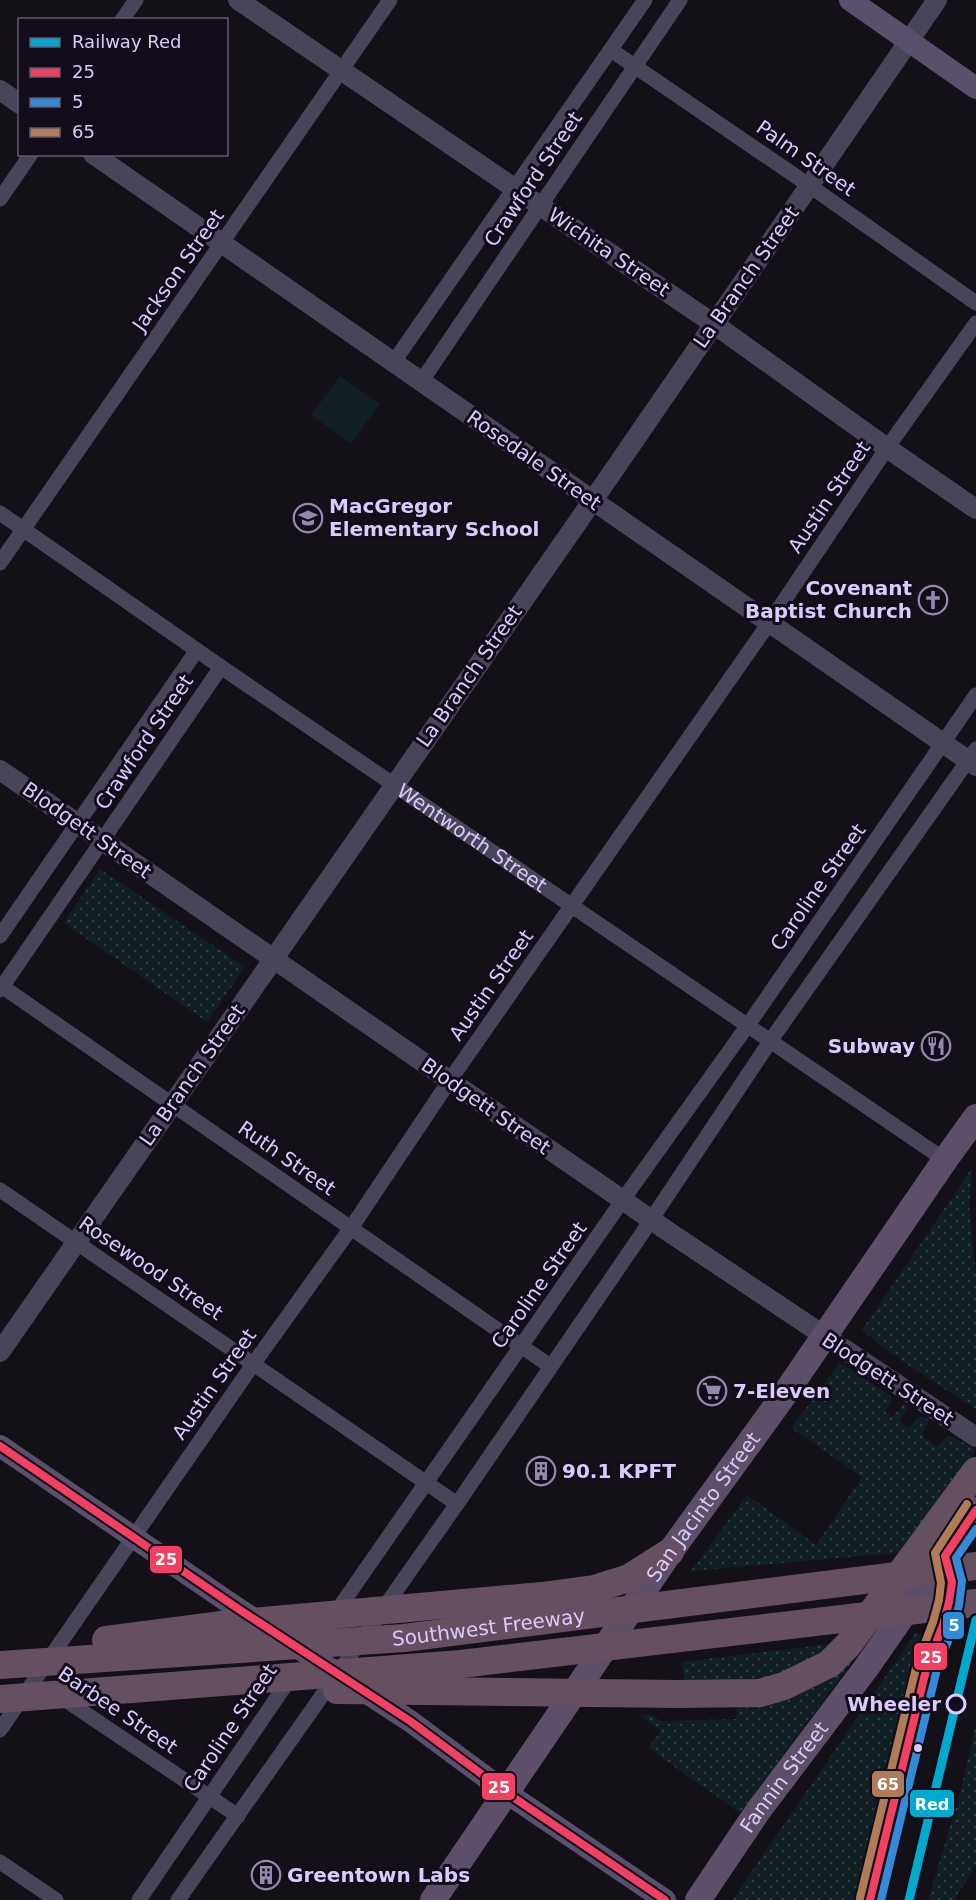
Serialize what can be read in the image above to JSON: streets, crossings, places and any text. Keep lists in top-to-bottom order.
{
  "streets": {
    "highway": ["Southwest Freeway"],
    "main road": ["San Jacinto Street", "Fannin Street"],
    "street": [
      "Palm Street",
      "Crawford Street",
      "Wichita Street",
      "Jackson Street",
      "La Branch Street",
      "Rosedale Street",
      "Austin Street",
      "Blodgett Street",
      "Wentworth Street",
      "Caroline Street",
      "Ruth Street",
      "Rosewood Street",
      "Barbee Street"
    ]
  },
  "crossings": [
    ["Palm Street", "Crawford Street"],
    ["Palm Street", "La Branch Street"],
    ["Crawford Street", "Wichita Street"],
    ["Crawford Street", "Rosedale Street"],
    ["Crawford Street", "Blodgett Street"],
    ["Crawford Street", "Wentworth Street"],
    ["Crawford Street", "Ruth Street"],
    ["Wichita Street", "Jackson Street"],
    ["Wichita Street", "La Branch Street"],
    ["Wichita Street", "Austin Street"],
    ["Jackson Street", "Rosedale Street"],
    ["Jackson Street", "Wentworth Street"],
    ["La Branch Street", "Rosedale Street"],
    ["La Branch Street", "Blodgett Street"],
    ["La Branch Street", "Wentworth Street"],
    ["La Branch Street", "Ruth Street"],
    ["La Branch Street", "Rosewood Street"],
    ["Rosedale Street", "Austin Street"],
    ["Rosedale Street", "Caroline Street"],
    ["Austin Street", "Blodgett Street"],
    ["Austin Street", "Wentworth Street"],
    ["Austin Street", "Ruth Street"],
    ["Austin Street", "Rosewood Street"],
    ["Austin Street", "Barbee Street"],
    ["Blodgett Street", "Caroline Street"],
    ["Blodgett Street", "San Jacinto Street"],
    ["Wentworth Street", "Caroline Street"],
    ["Wentworth Street", "San Jacinto Street"],
    ["Caroline Street", "Ruth Street"],
    ["Caroline Street", "Rosewood Street"],
    ["Caroline Street", "Barbee Street"]
  ],
  "places": {
    "school or university": ["MacGregor Elementary School"],
    "church": ["Covenant Baptist Church"],
    "restaurant": ["Subway"],
    "supermarket": ["7-Eleven"],
    "building": ["90.1 KPFT", "Greentown Labs"],
    "other": ["Wheeler"]
  },
  "lines": [
    "transit line 25",
    "transit line 65",
    "transit line 5",
    "rail line Red"
  ],
  "legend": [
    "Railway Red",
    "25",
    "5",
    "65"
  ]
}
